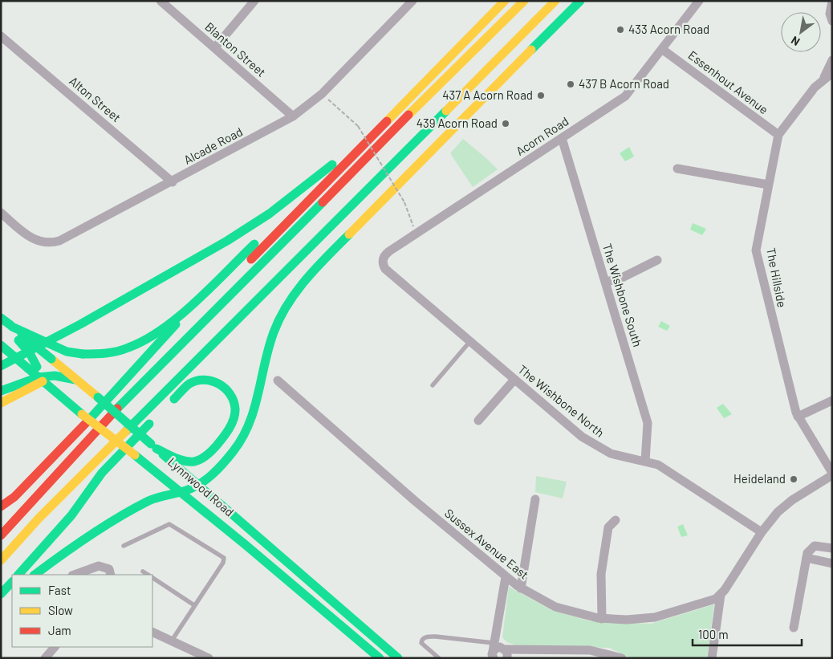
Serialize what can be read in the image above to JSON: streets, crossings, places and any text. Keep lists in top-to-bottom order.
{
  "streets": {
    "main road": ["Lynnwood Road"],
    "street": [
      "Blanton Street",
      "Essenhout Avenue",
      "Alton Street",
      "Acorn Road",
      "Alcade Road",
      "The Hillside",
      "The Wishbone South",
      "The Wishbone North",
      "Sussex Avenue East"
    ]
  },
  "crossings": [
    ["Blanton Street", "Alcade Road"],
    ["Essenhout Avenue", "Acorn Road"],
    ["Essenhout Avenue", "The Hillside"],
    ["Alton Street", "Alcade Road"],
    ["Acorn Road", "The Wishbone South"],
    ["Acorn Road", "The Wishbone North"],
    ["The Wishbone South", "The Wishbone North"]
  ],
  "places": [
    "433 Acorn Road",
    "437 B Acorn Road",
    "437 A Acorn Road",
    "439 Acorn Road",
    "Heideland"
  ],
  "legend": ["Fast", "Slow", "Jam"],
  "scale_bar": "100 m",
  "north": "bottom left"
}
